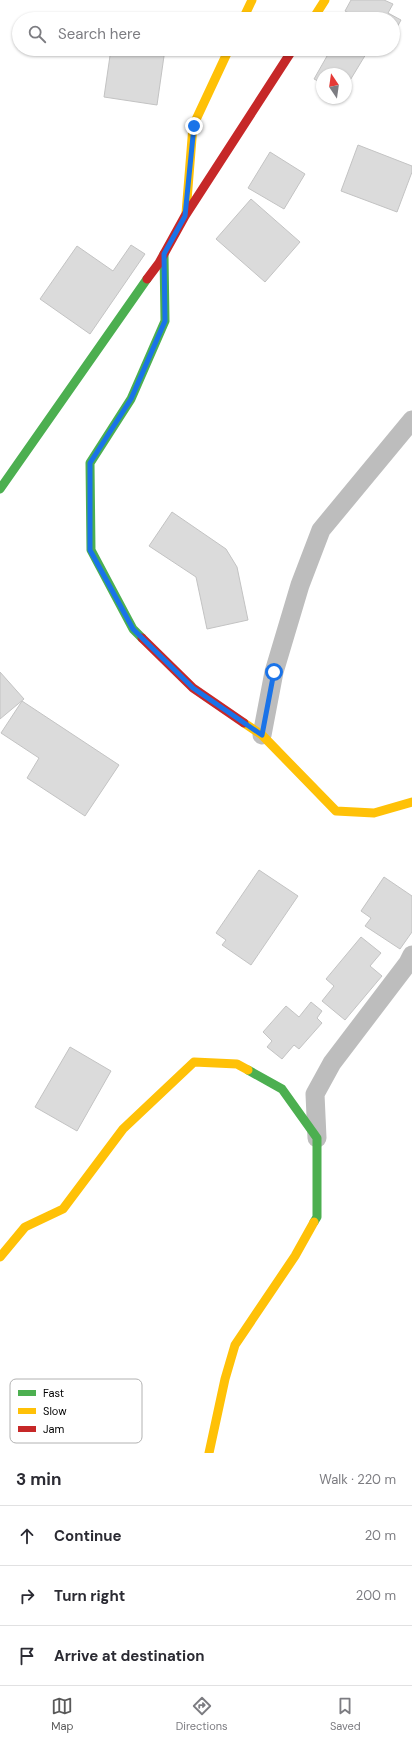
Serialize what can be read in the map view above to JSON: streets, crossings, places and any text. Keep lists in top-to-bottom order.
{
  "legend": ["Fast", "Slow", "Jam"],
  "north": "top",
  "page": {
    "search": "Search here",
    "heading": ["3 min", "Walk · 220 m"],
    "list": [
      ["Continue", "20 m"],
      ["Turn right", "200 m"],
      "Arrive at destination"
    ],
    "nav": ["Map", "Directions", "Saved"]
  }
}
